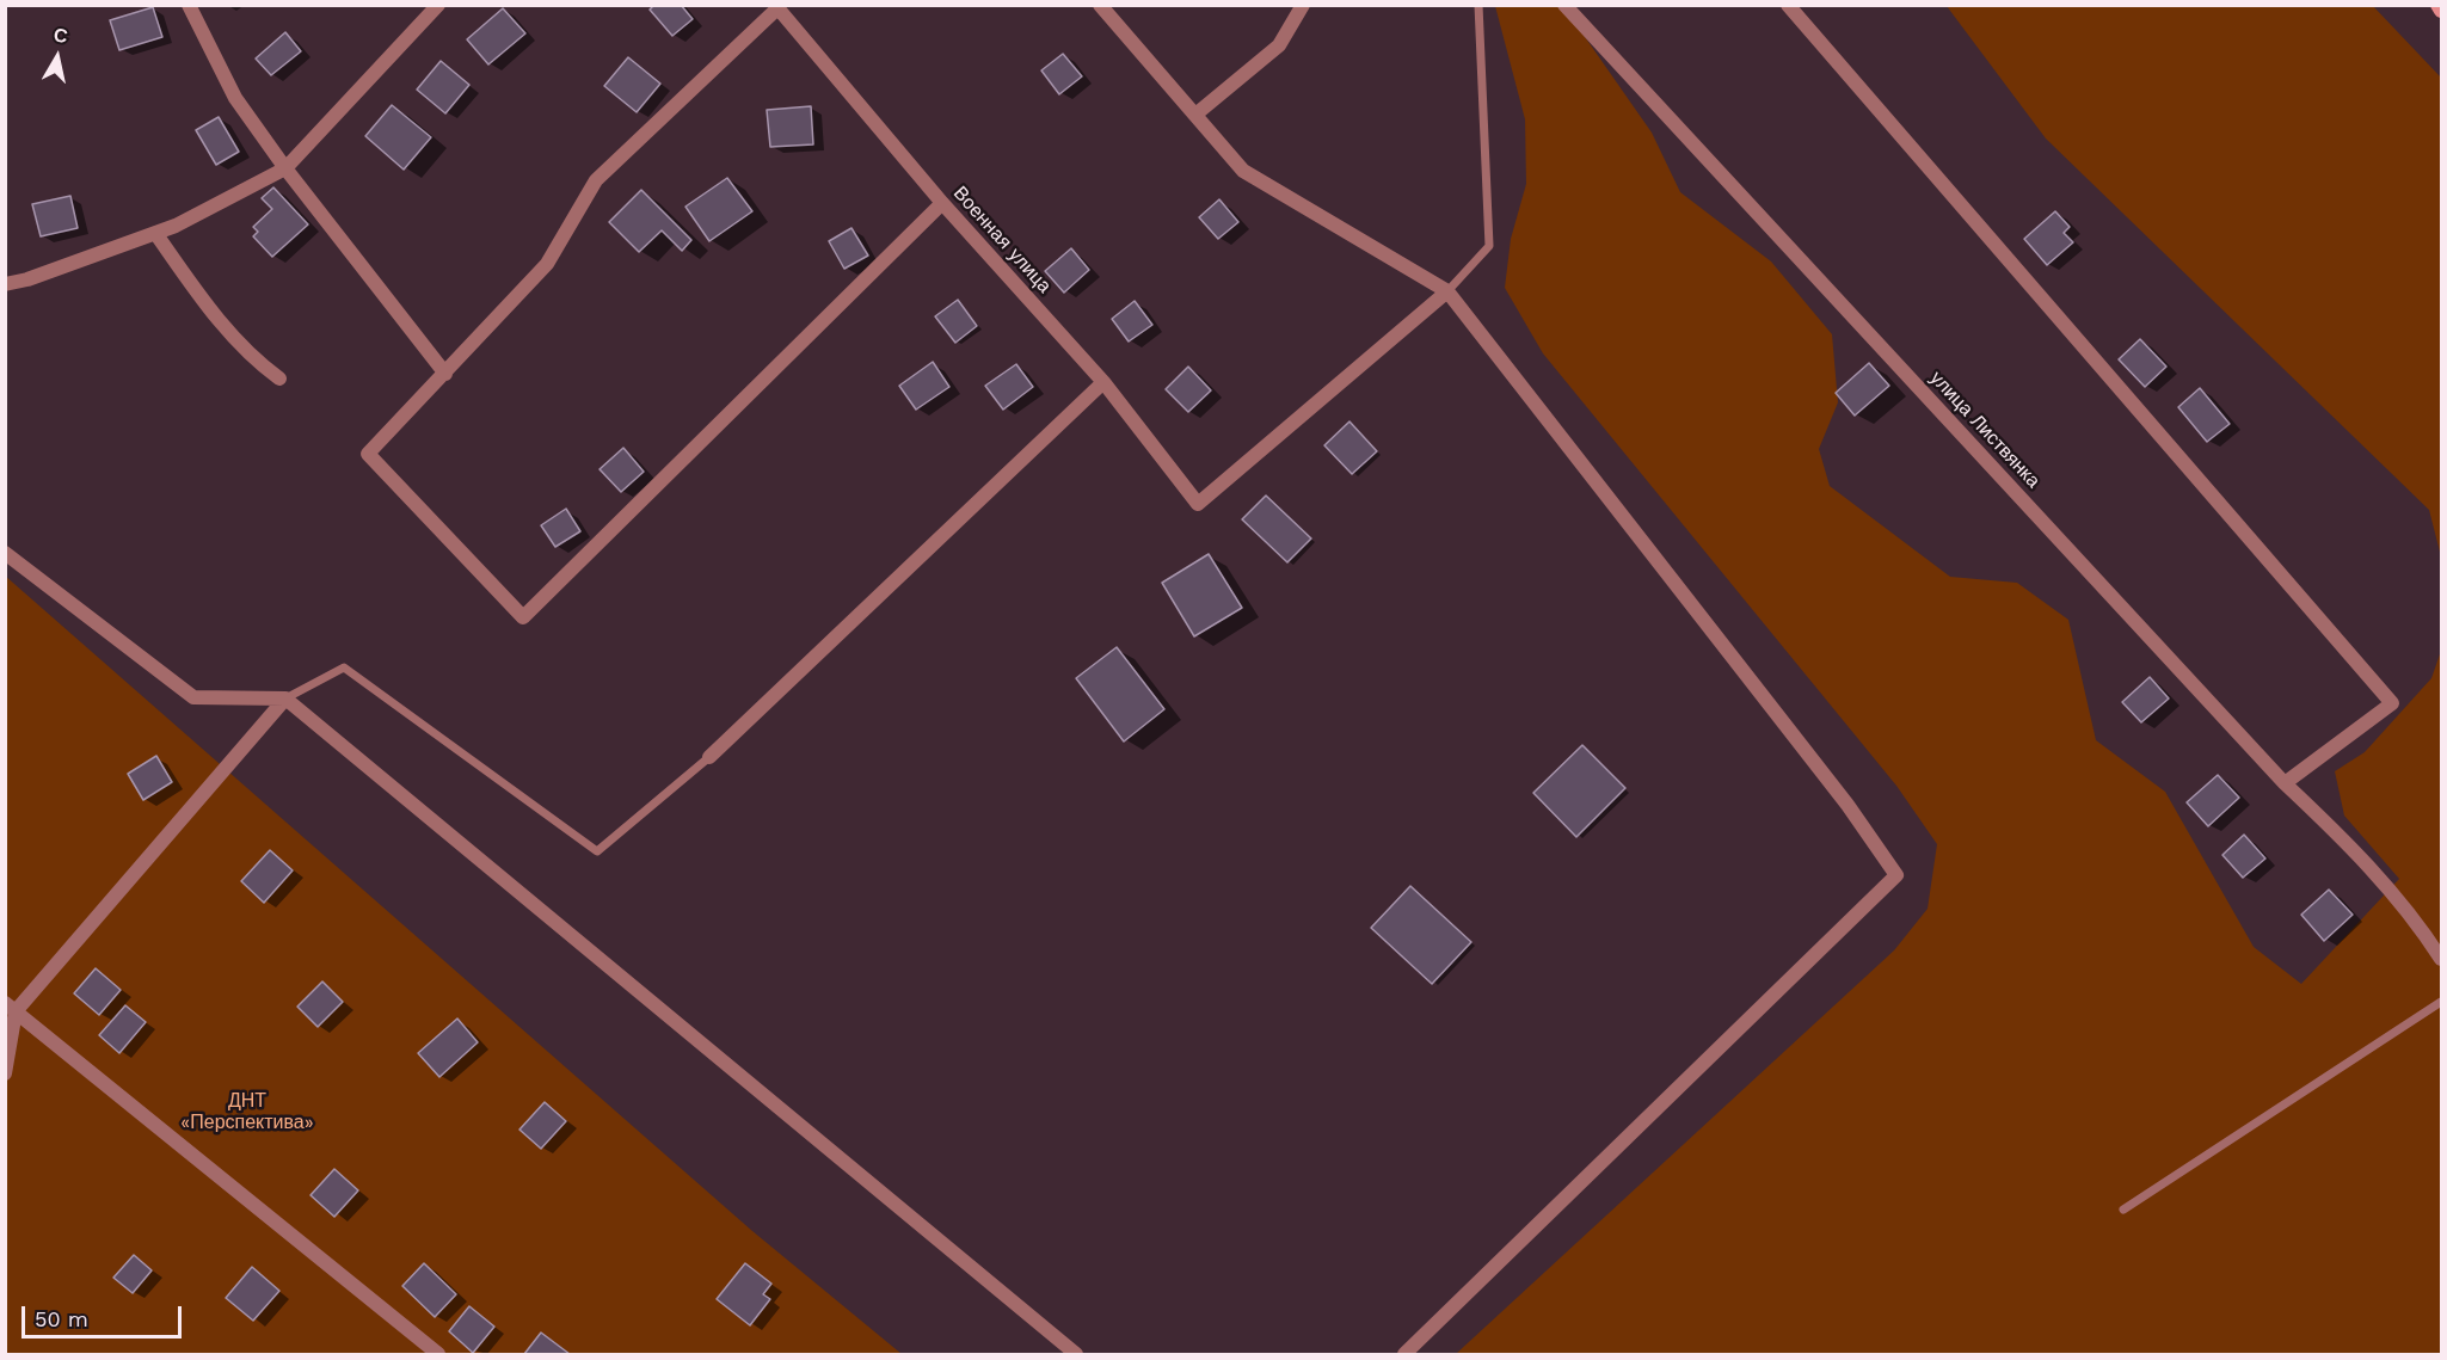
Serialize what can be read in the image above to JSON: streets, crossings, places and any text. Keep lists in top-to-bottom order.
{
  "streets": {
    "street": ["Военная улица", "улица Листвянка"]
  },
  "parks": ["ДНТ «Перспектива»"],
  "scale_bar": "50 m",
  "north": "top"
}
